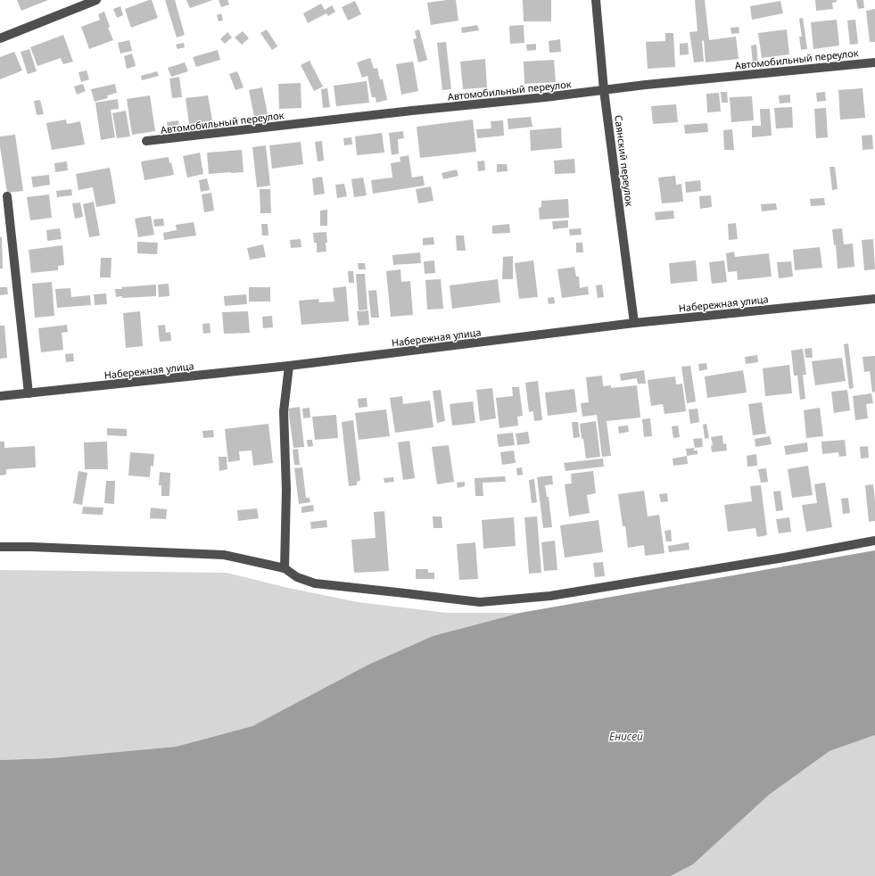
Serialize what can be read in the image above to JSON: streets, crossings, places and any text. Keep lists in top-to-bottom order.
{
  "streets": {
    "street": ["Автомобильный переулок", "Саянский переулок", "Набережная улица"]
  },
  "crossings": [
    ["Автомобильный переулок", "Саянский переулок"],
    ["Саянский переулок", "Набережная улица"]
  ],
  "water": ["Енисей"]
}
